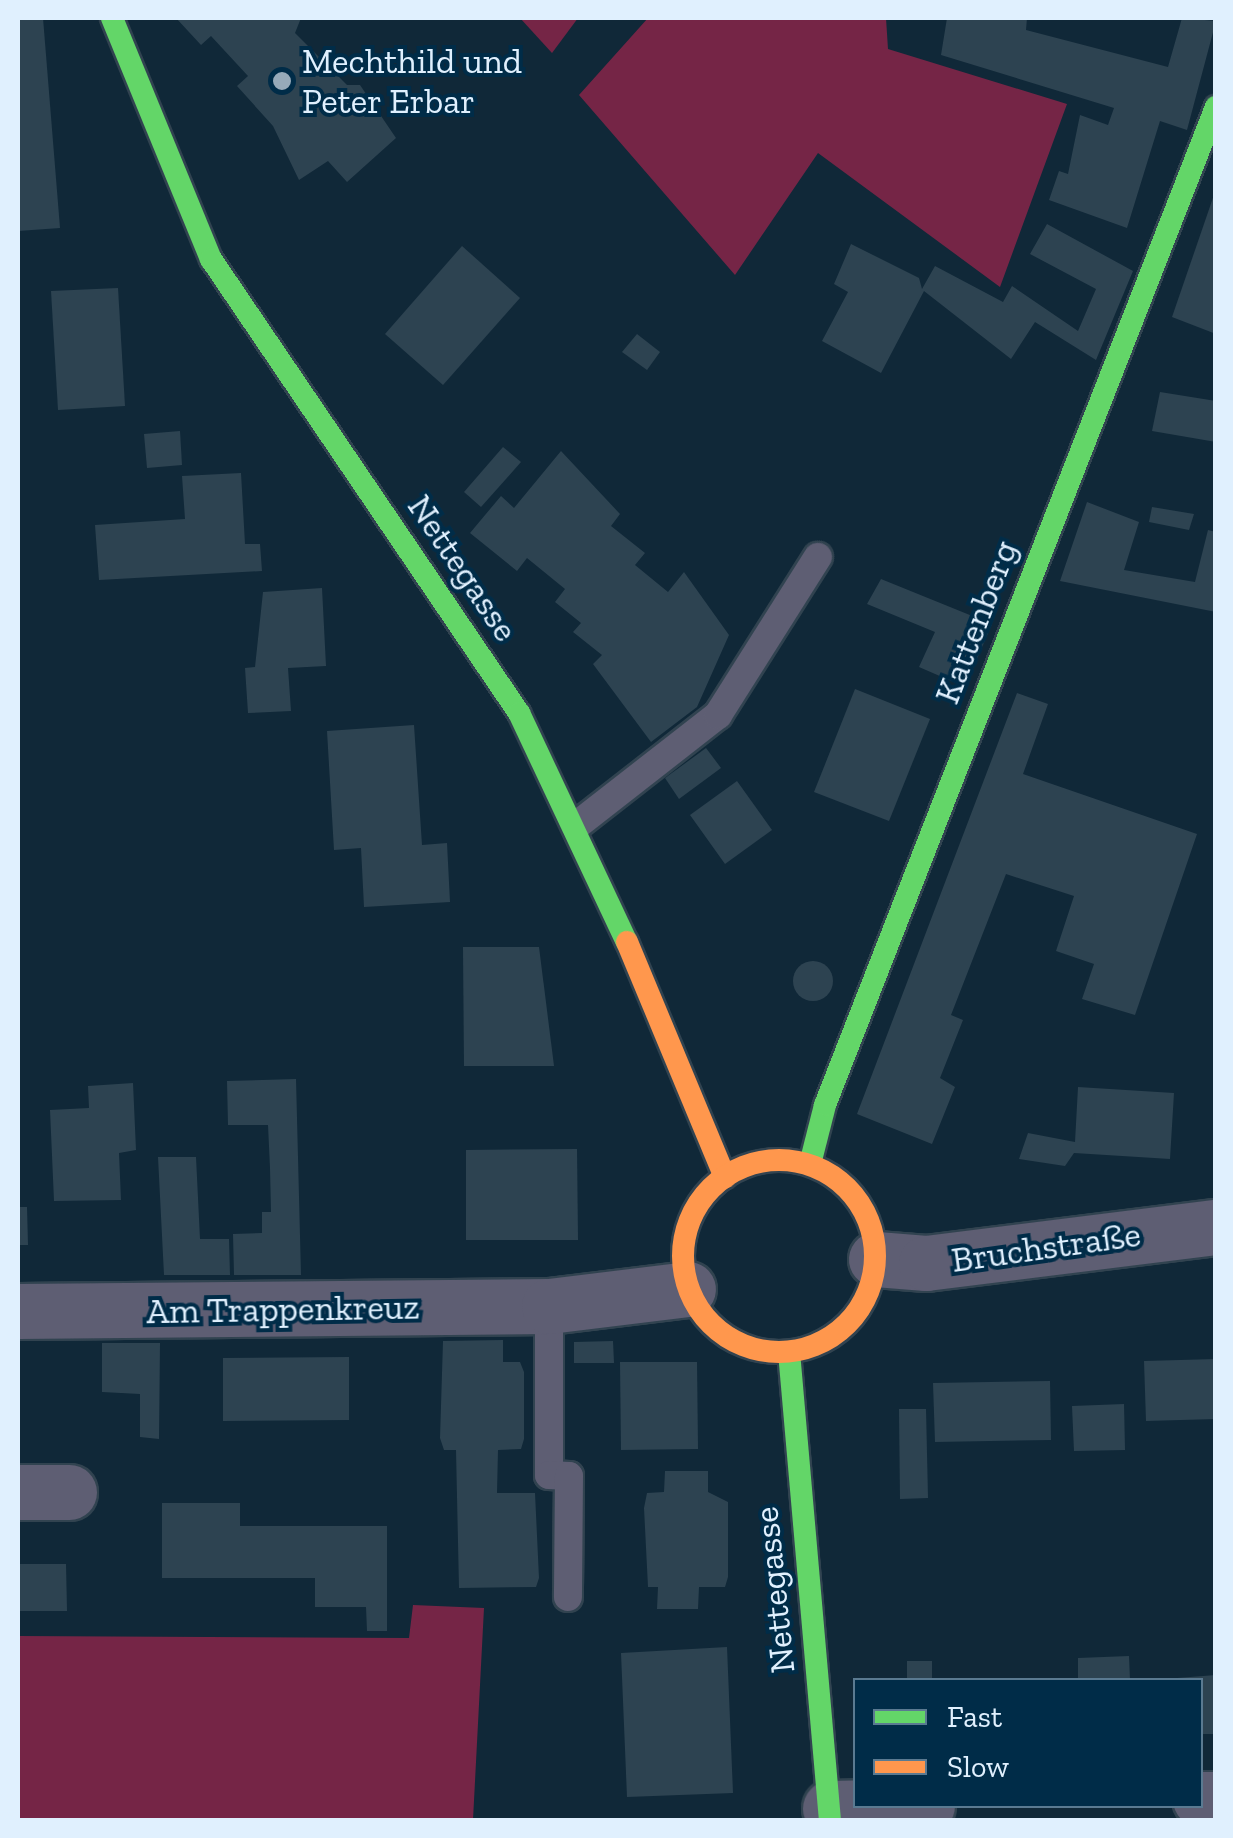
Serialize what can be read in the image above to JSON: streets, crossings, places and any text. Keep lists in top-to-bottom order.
{
  "streets": {
    "street": [
      "Nettegasse",
      "Kattenberg",
      "Bruchstraße",
      "Am Trappenkreuz"
    ]
  },
  "crossings": [
    ["Nettegasse", "Kattenberg"],
    ["Nettegasse", "Bruchstraße"],
    ["Nettegasse", "Am Trappenkreuz"],
    ["Kattenberg", "Bruchstraße"],
    ["Kattenberg", "Am Trappenkreuz"],
    ["Bruchstraße", "Am Trappenkreuz"]
  ],
  "places": ["Mechthild und Peter Erbar"],
  "legend": ["Fast", "Slow"]
}
